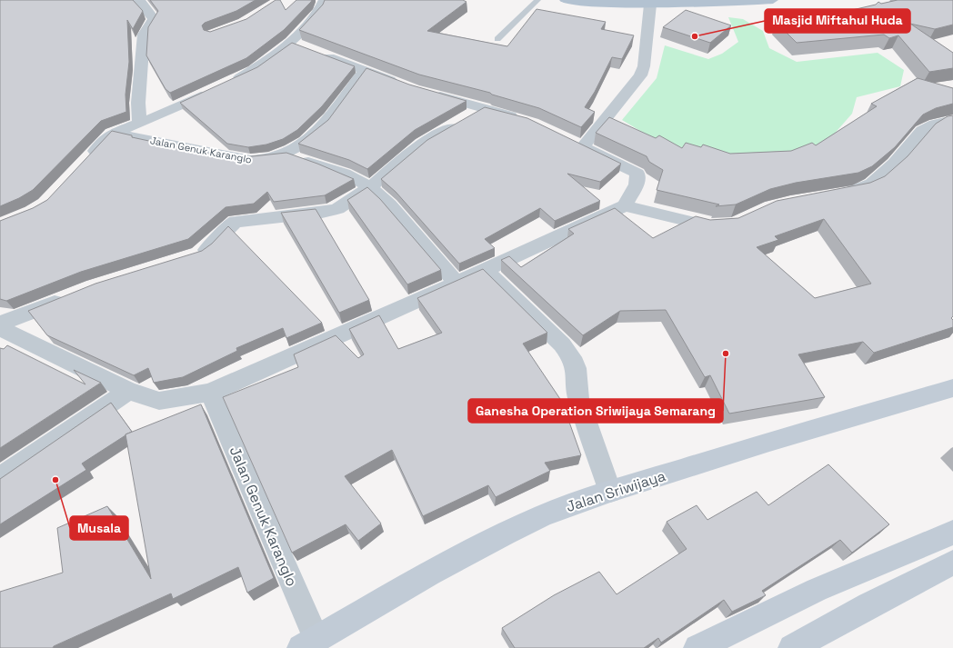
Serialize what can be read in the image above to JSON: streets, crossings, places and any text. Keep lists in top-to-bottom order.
{
  "streets": {
    "main road": ["Jalan Sriwijaya"],
    "street": ["Jalan Genuk Karanglo"]
  },
  "crossings": [
    ["Jalan Genuk Karanglo", "Jalan Sriwijaya"]
  ],
  "places": ["Masjid Miftahul Huda", "Ganesha Operation Sriwijaya Semarang", "Musala"]
}
